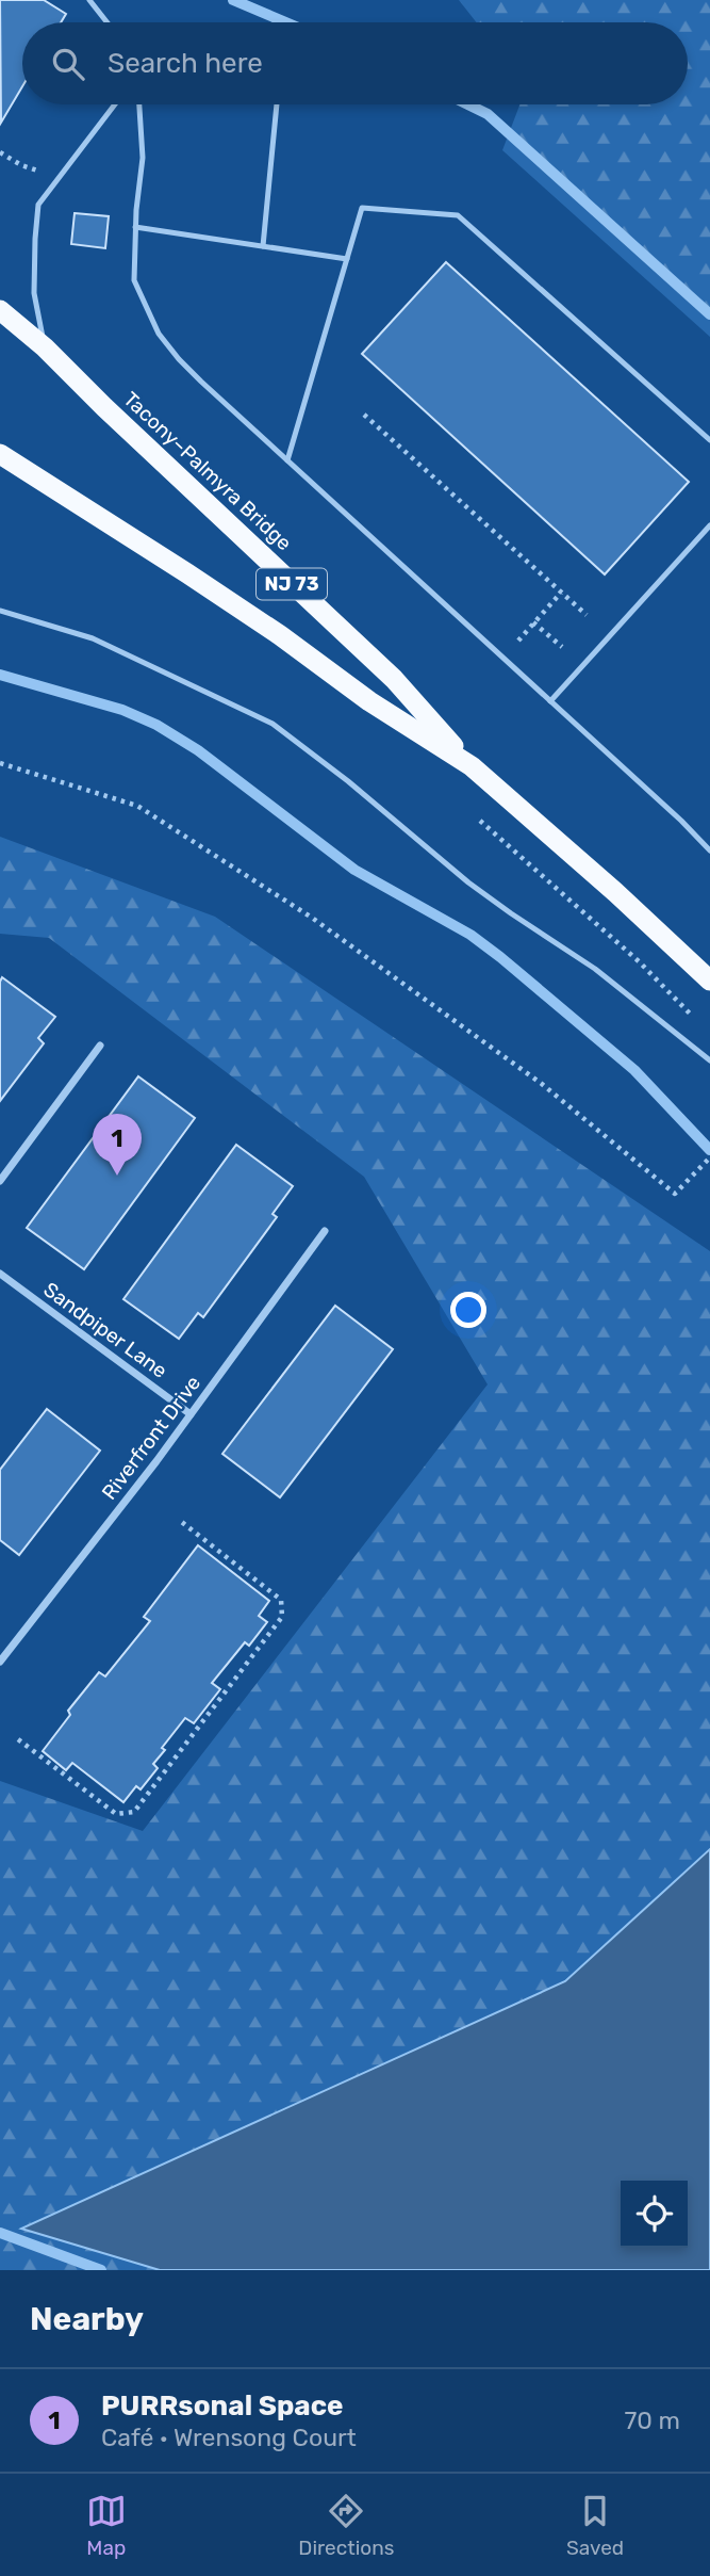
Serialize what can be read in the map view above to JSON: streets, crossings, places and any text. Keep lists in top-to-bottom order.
{
  "streets": {
    "highway": ["Tacony–Palmyra Bridge", "NJ 73"],
    "street": ["Sandpiper Lane", "Riverfront Drive"]
  },
  "crossings": [
    ["Sandpiper Lane", "Riverfront Drive"]
  ],
  "page": {
    "search": "Search here",
    "pins": "1",
    "heading": "Nearby",
    "list": [
      {
        "mark": "1",
        "name": "PURRsonal Space",
        "note": "Café · Wrensong Court",
        "value": "70 m"
      }
    ],
    "nav": ["Map", "Directions", "Saved"]
  }
}
